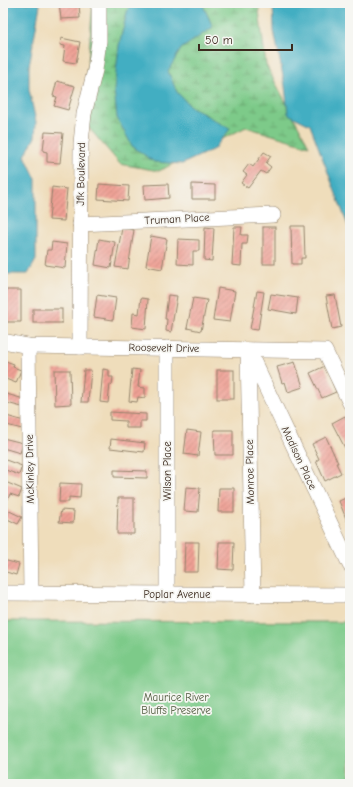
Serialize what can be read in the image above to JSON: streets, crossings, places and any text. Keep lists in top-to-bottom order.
{
  "streets": {
    "street": [
      "Jfk Boulevard",
      "Truman Place",
      "Roosevelt Drive",
      "Madison Place",
      "McKinley Drive",
      "Wilson Place",
      "Monroe Place",
      "Poplar Avenue"
    ]
  },
  "crossings": [
    ["Jfk Boulevard", "Truman Place"],
    ["Jfk Boulevard", "Roosevelt Drive"],
    ["Roosevelt Drive", "Madison Place"],
    ["Roosevelt Drive", "McKinley Drive"],
    ["Roosevelt Drive", "Wilson Place"],
    ["Roosevelt Drive", "Monroe Place"],
    ["Madison Place", "Monroe Place"],
    ["McKinley Drive", "Poplar Avenue"],
    ["Wilson Place", "Poplar Avenue"],
    ["Monroe Place", "Poplar Avenue"]
  ],
  "parks": ["Maurice River Bluffs Preserve"],
  "scale_bar": "50 m"
}
